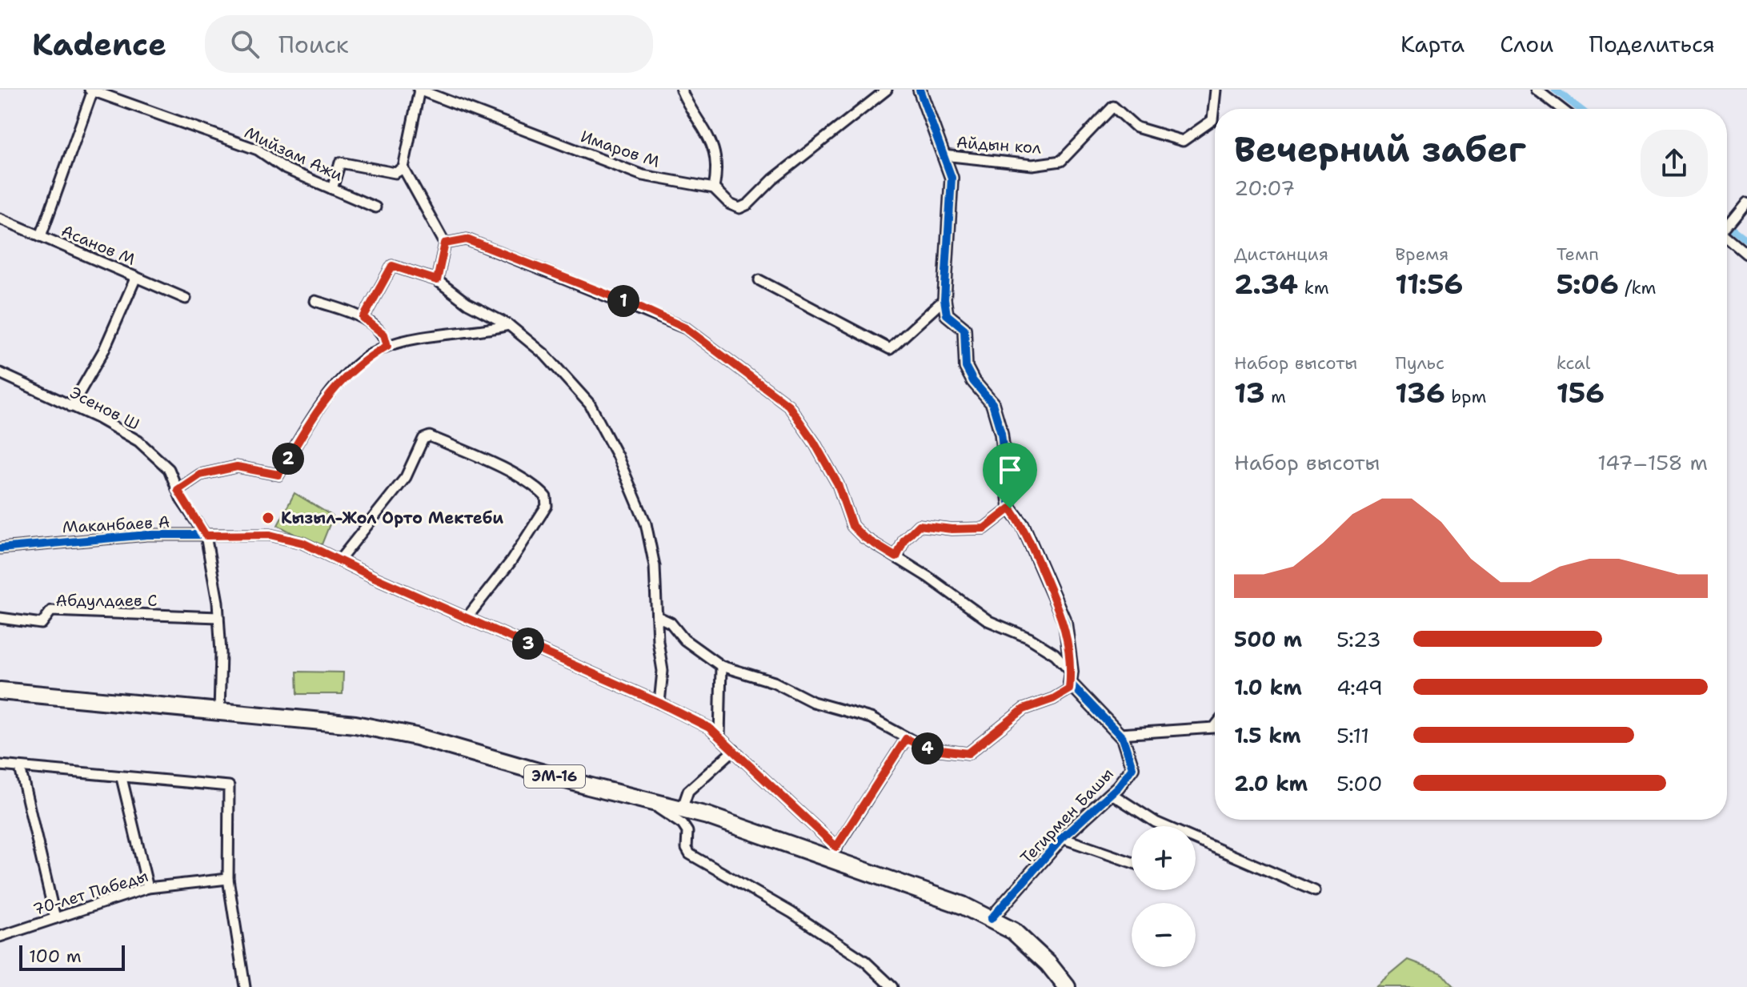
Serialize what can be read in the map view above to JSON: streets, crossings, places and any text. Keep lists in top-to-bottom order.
{
  "streets": {
    "highway": ["ЭМ-16"],
    "street": [
      "Айдын кол",
      "Имаров М",
      "Мийзам Ажи",
      "Асанов М",
      "Эсенов Ш",
      "Маканбаев А",
      "Абдулдаев С",
      "Тегирмен Башы",
      "70-лет Пабеды"
    ]
  },
  "crossings": [
    ["Эсенов Ш", "Маканбаев А"],
    ["Эсенов Ш", "Абдулдаев С"],
    ["Эсенов Ш", "ЭМ-16"],
    ["Маканбаев А", "ЭМ-16"],
    ["ЭМ-16", "Тегирмен Башы"]
  ],
  "places": ["Кызыл-Жол Орто Мектеби"],
  "scale_bar": "100 m",
  "page": {
    "header": "Kadence",
    "search": "Поиск",
    "nav": ["Карта", "Слои", "Поделиться"],
    "heading": ["Вечерний забег", "20:07"],
    "stats": [
      ["Дистанция", "2.34 km"],
      ["Время", "11:56"],
      ["Темп", "5:06 /km"],
      ["Набор высоты", "13 m"],
      ["Пульс", "136 bpm"],
      ["kcal", "156"]
    ],
    "pins": [
      "1",
      "2",
      "3",
      "4"
    ],
    "chart": ["Набор высоты", "147–158 m"],
    "list": [
      {
        "name": "500 m",
        "note": "5:23"
      },
      {
        "name": "1.0 km",
        "note": "4:49"
      },
      {
        "name": "1.5 km",
        "note": "5:11"
      },
      {
        "name": "2.0 km",
        "note": "5:00"
      }
    ],
    "map_buttons": ["+", "−"],
    "scale": "100 m"
  }
}
